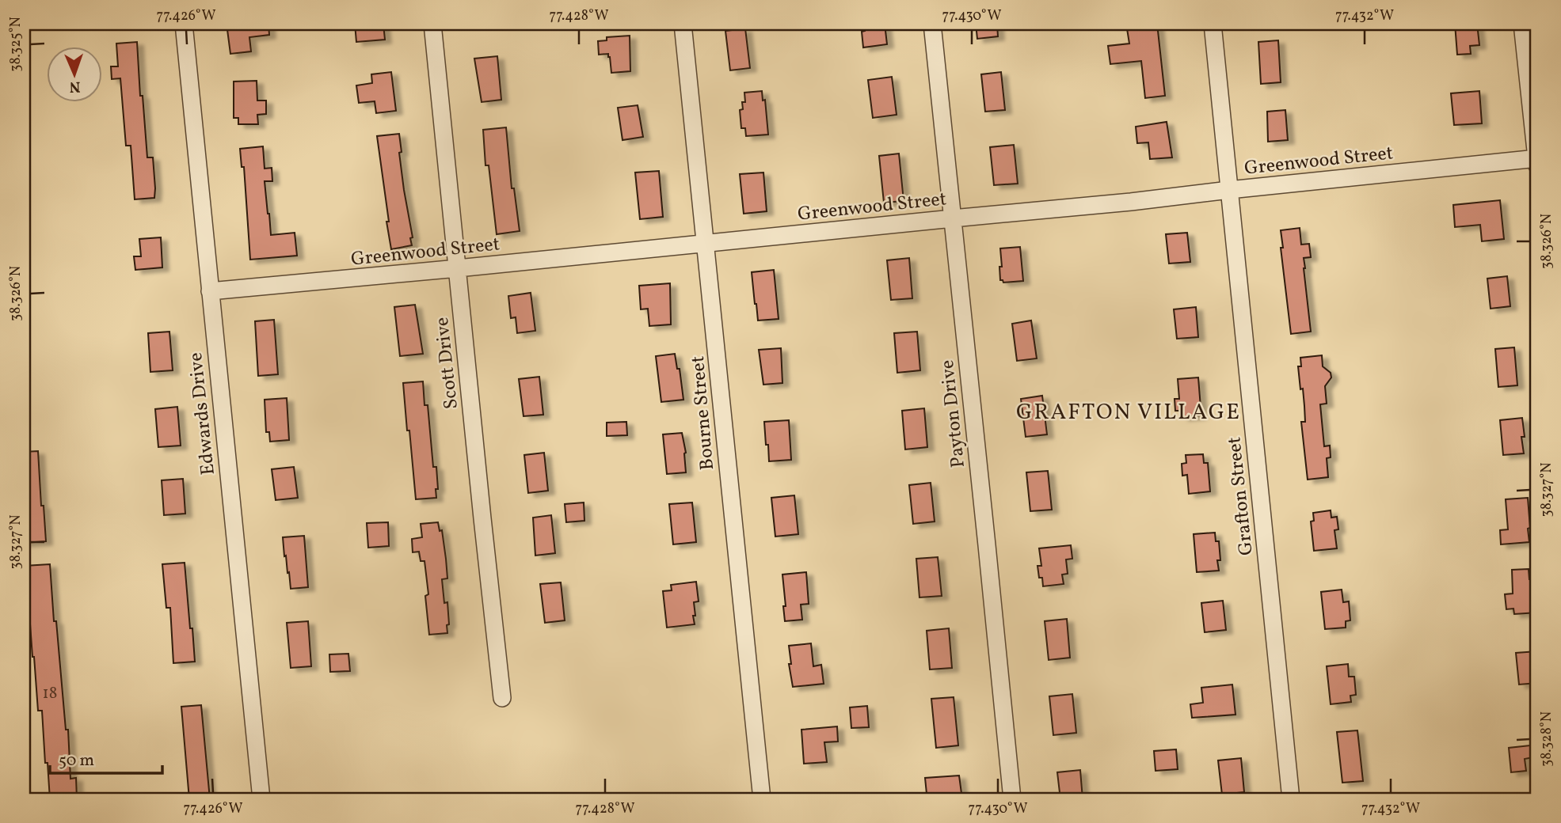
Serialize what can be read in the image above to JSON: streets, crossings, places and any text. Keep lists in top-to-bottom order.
{
  "streets": {
    "street": [
      "Greenwood Street",
      "Scott Drive",
      "Bourne Street",
      "Edwards Drive",
      "Payton Drive",
      "Grafton Street"
    ]
  },
  "crossings": [
    ["Greenwood Street", "Scott Drive"],
    ["Greenwood Street", "Bourne Street"],
    ["Greenwood Street", "Edwards Drive"],
    ["Greenwood Street", "Payton Drive"],
    ["Greenwood Street", "Grafton Street"]
  ],
  "districts": ["GRAFTON VILLAGE"],
  "house_numbers": ["18"],
  "scale_bar": "50 m",
  "north": "bottom",
  "coordinates": [
    "77.426°W",
    "77.428°W",
    "77.430°W",
    "77.432°W",
    "38.325°N",
    "38.326°N",
    "38.327°N",
    "38.328°N"
  ]
}
